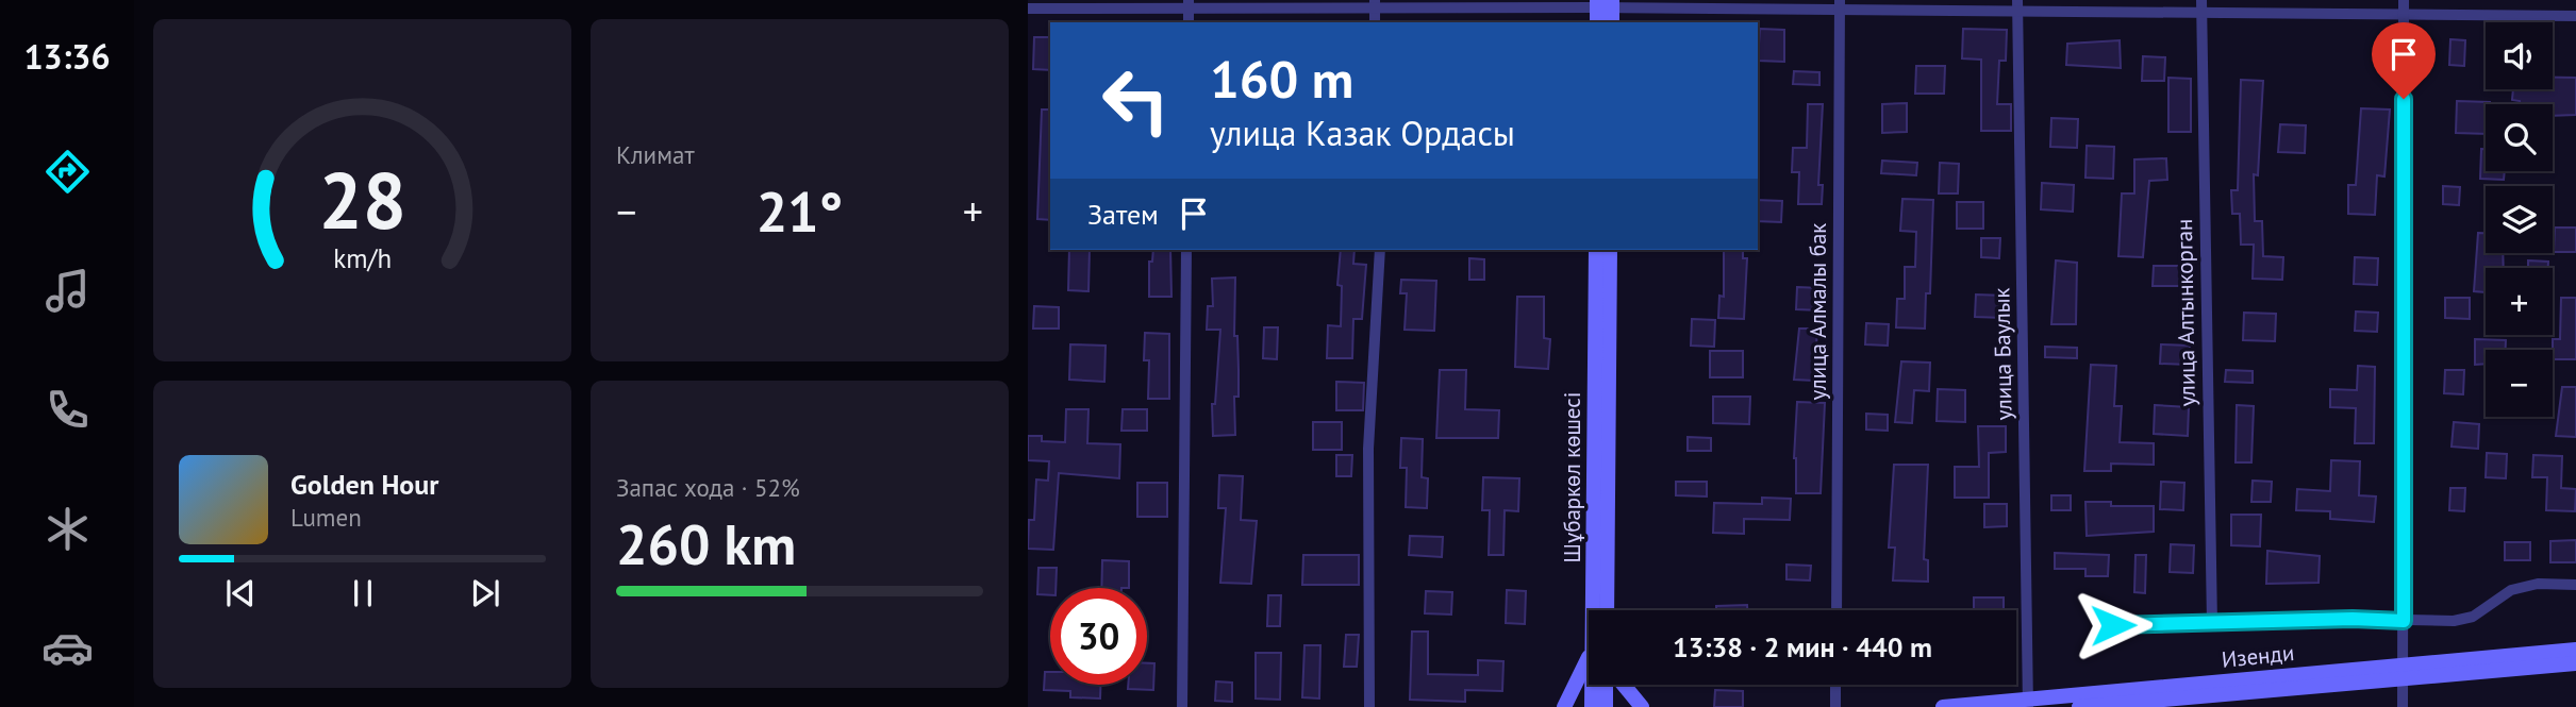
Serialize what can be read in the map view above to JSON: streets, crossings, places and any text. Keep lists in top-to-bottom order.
{
  "streets": {
    "street": [
      "улица Алмалы бак",
      "улица Алтынкорган",
      "улица Баулык",
      "Шұбаркөл көшесі",
      "Изенди"
    ]
  },
  "crossings": [
    ["улица Баулык", "Изенди"]
  ],
  "page": {
    "tabs": "13:36",
    "tile": [
      "Климат",
      ["Запас хода · 52%", "260 km"]
    ],
    "map_buttons": ["+", "−"],
    "turn": ["160 m", "улица Казак Ордасы"],
    "then": "Затем",
    "heat": ["−", "21°", "+"],
    "song": ["Golden Hour", "Lumen"],
    "limit": "30",
    "trip": "13:38 · 2 мин · 440 m",
    "gauge": ["28", "km/h"]
  }
}
